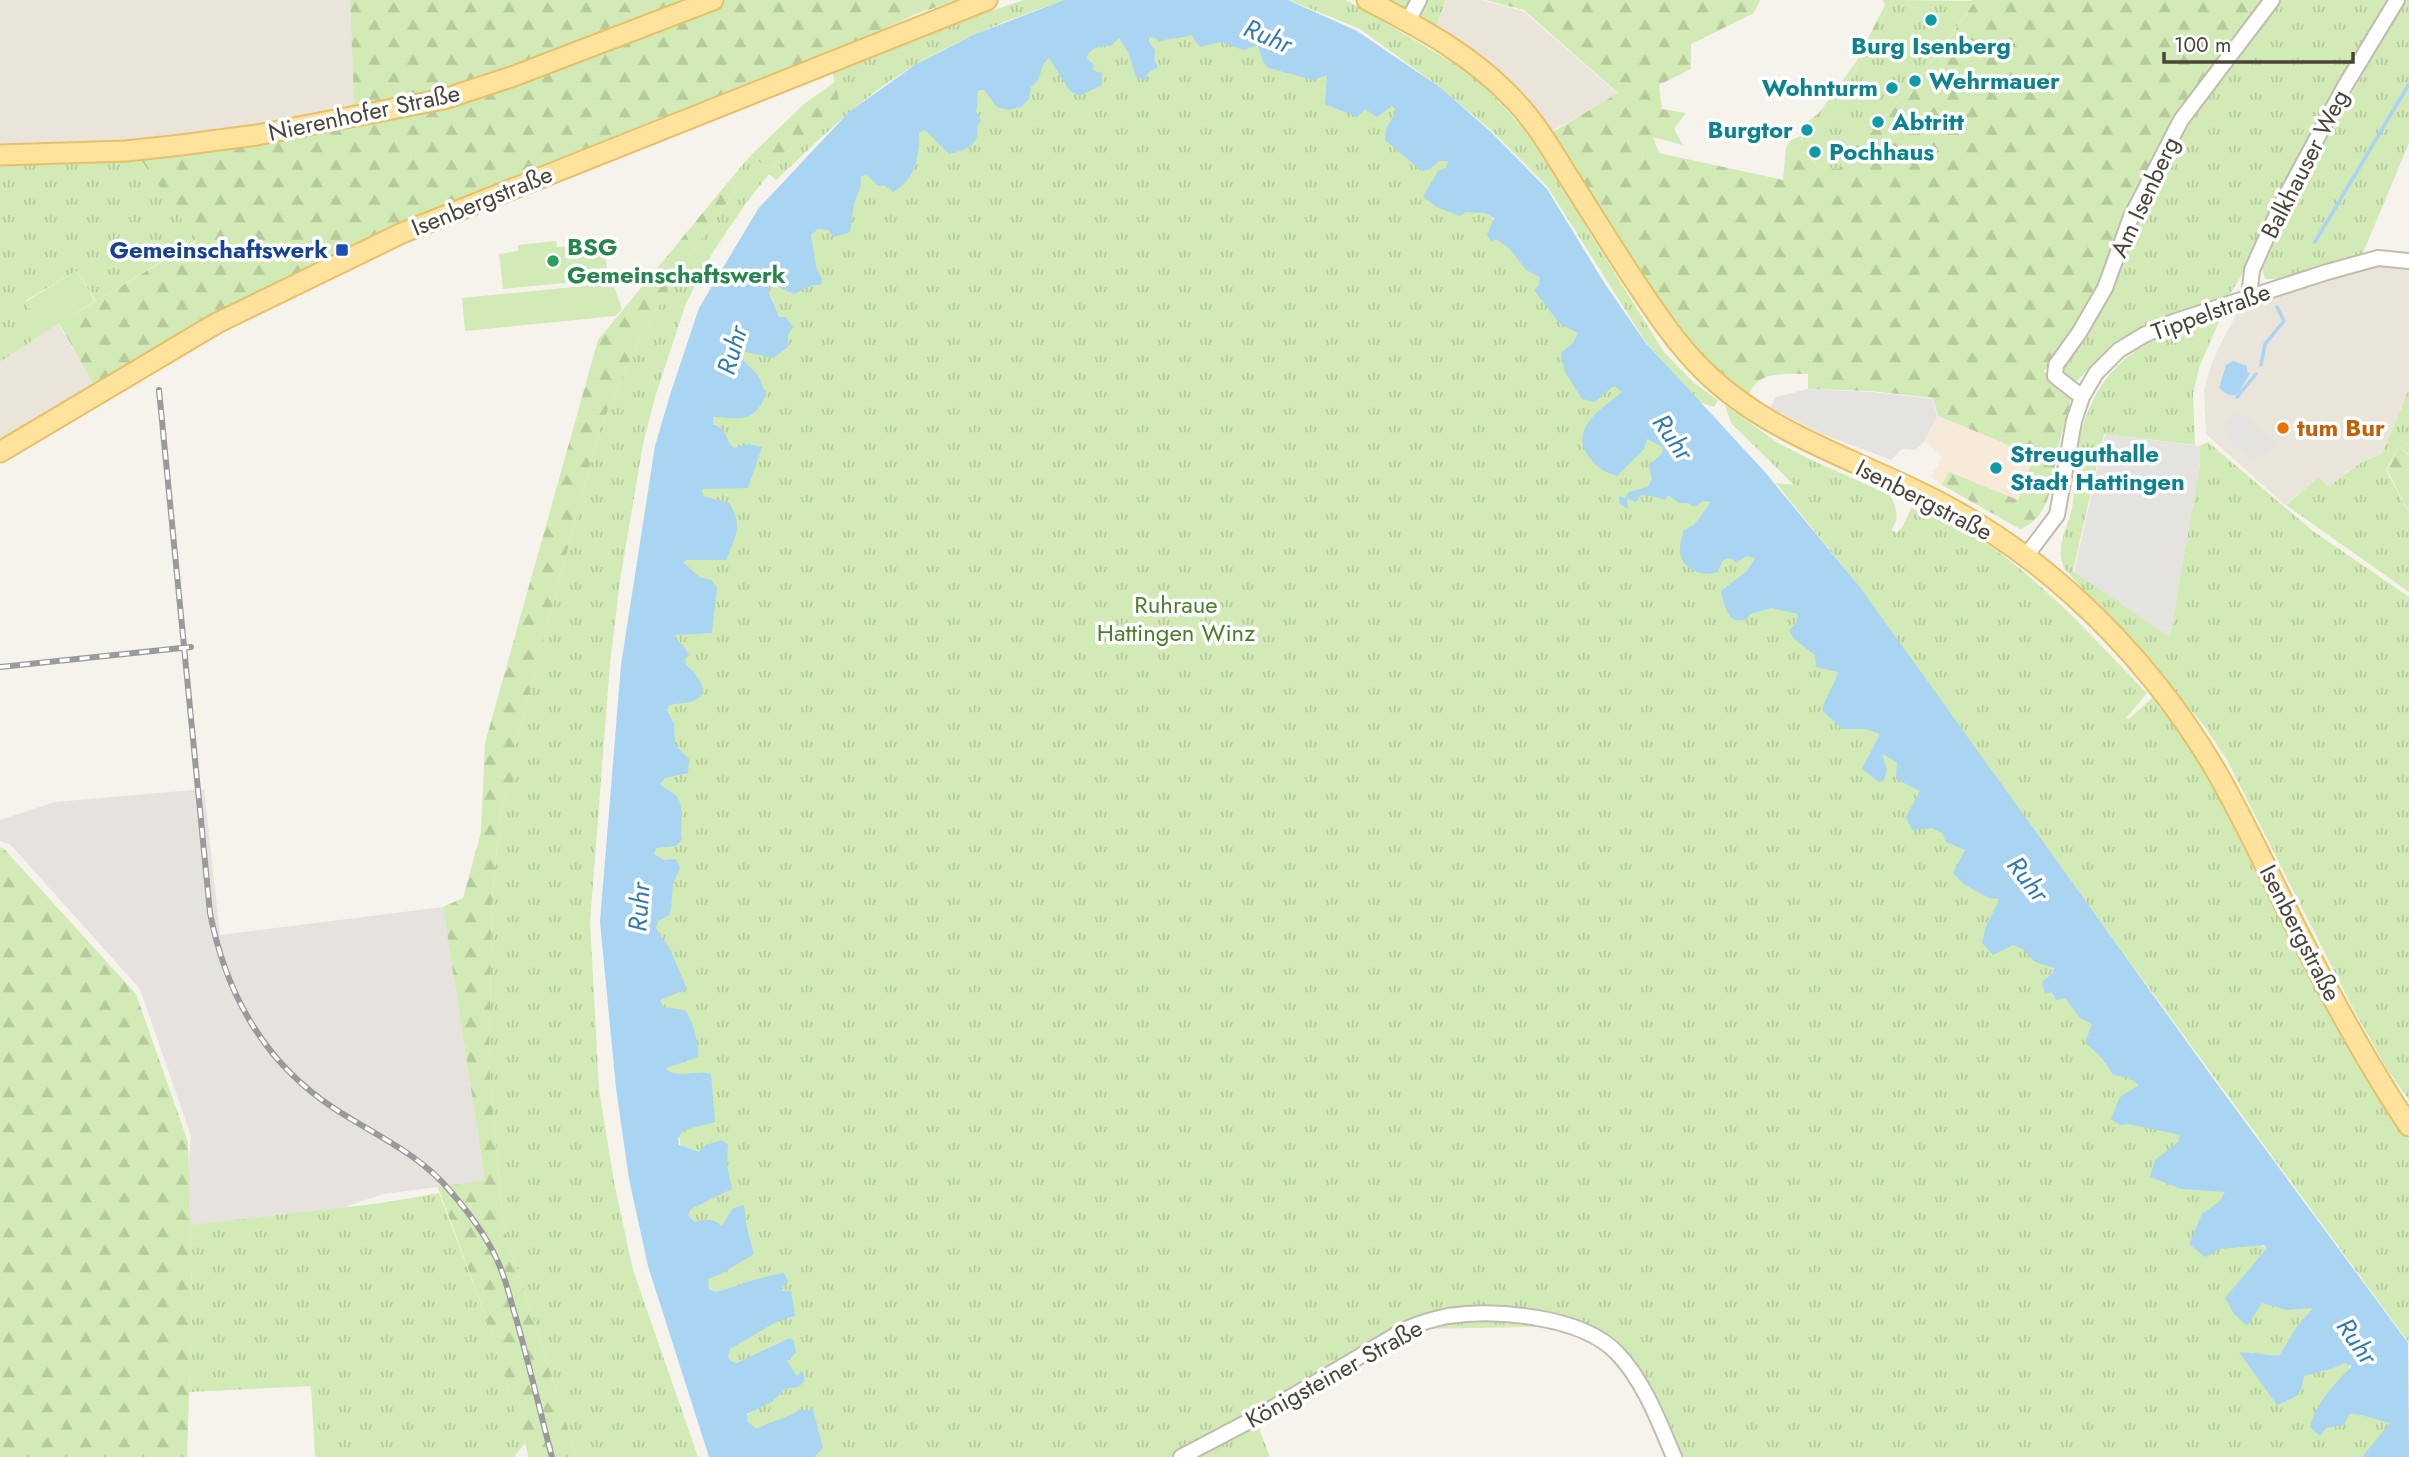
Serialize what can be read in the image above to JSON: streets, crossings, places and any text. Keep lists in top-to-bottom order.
{
  "streets": {
    "main road": ["Nierenhofer Straße", "Isenbergstraße"],
    "street": [
      "Balkhauser Weg",
      "Am Isenberg",
      "Tippelstraße",
      "Königsteiner Straße"
    ]
  },
  "crossings": [
    ["Balkhauser Weg", "Tippelstraße"],
    ["Am Isenberg", "Tippelstraße"],
    ["Isenbergstraße", "Tippelstraße"]
  ],
  "water": ["Ruhr"],
  "parks": ["Ruhraue Hattingen Winz"],
  "places": {
    "other": [
      "Burg Isenberg",
      "Wehrmauer",
      "Wohnturm",
      "Abtritt",
      "Burgtor",
      "Pochhaus",
      "BSG Gemeinschaftswerk",
      "tum Bur",
      "Streuguthalle Stadt Hattingen"
    ],
    "transit": ["Gemeinschaftswerk"]
  },
  "scale_bar": "100 m"
}
